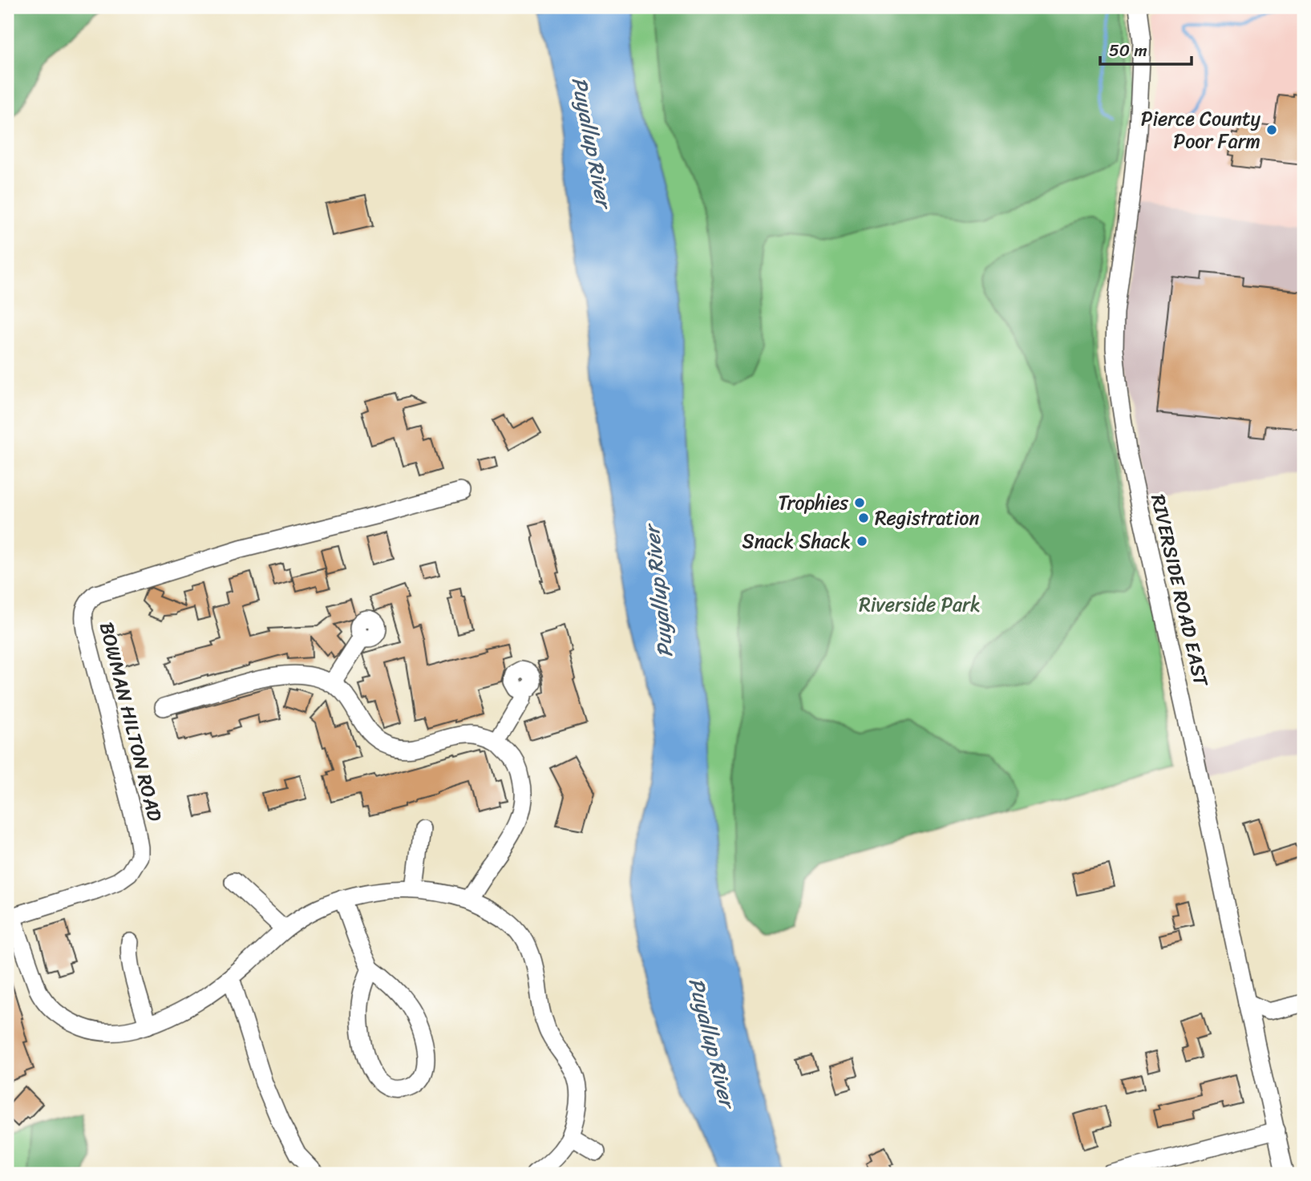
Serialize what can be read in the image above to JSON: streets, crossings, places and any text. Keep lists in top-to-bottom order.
{
  "streets": {
    "street": ["RIVERSIDE ROAD EAST", "BOWMAN HILTON ROAD"]
  },
  "water": ["Puyallup River"],
  "parks": ["Riverside Park"],
  "places": [
    "Pierce County Poor Farm",
    "Trophies",
    "Registration",
    "Snack Shack"
  ],
  "scale_bar": "50 m"
}
